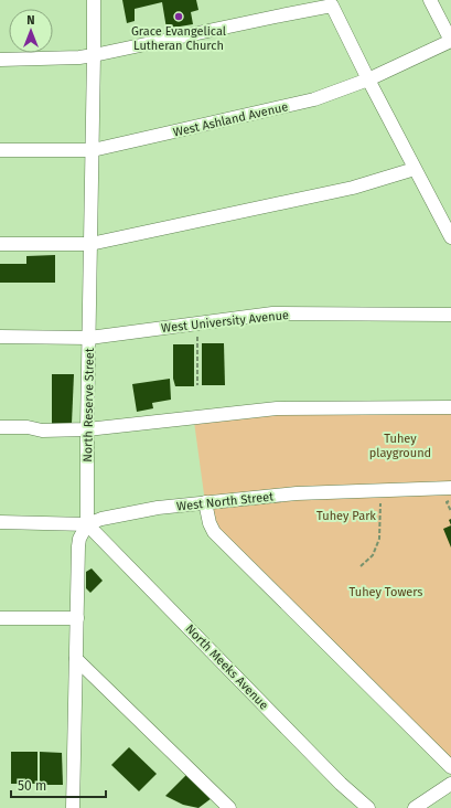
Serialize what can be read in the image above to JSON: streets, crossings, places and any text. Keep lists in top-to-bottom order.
{
  "streets": {
    "street": [
      "West Ashland Avenue",
      "West University Avenue",
      "North Reserve Street",
      "West North Street",
      "North Meeks Avenue"
    ]
  },
  "crossings": [
    ["West Ashland Avenue", "North Reserve Street"],
    ["West University Avenue", "North Reserve Street"],
    ["North Reserve Street", "West North Street"],
    ["North Reserve Street", "North Meeks Avenue"],
    ["West North Street", "North Meeks Avenue"]
  ],
  "parks": ["Tuhey playground", "Tuhey Park", "Tuhey Towers"],
  "places": ["Grace Evangelical Lutheran Church"],
  "scale_bar": "50 m",
  "north": "top"
}
